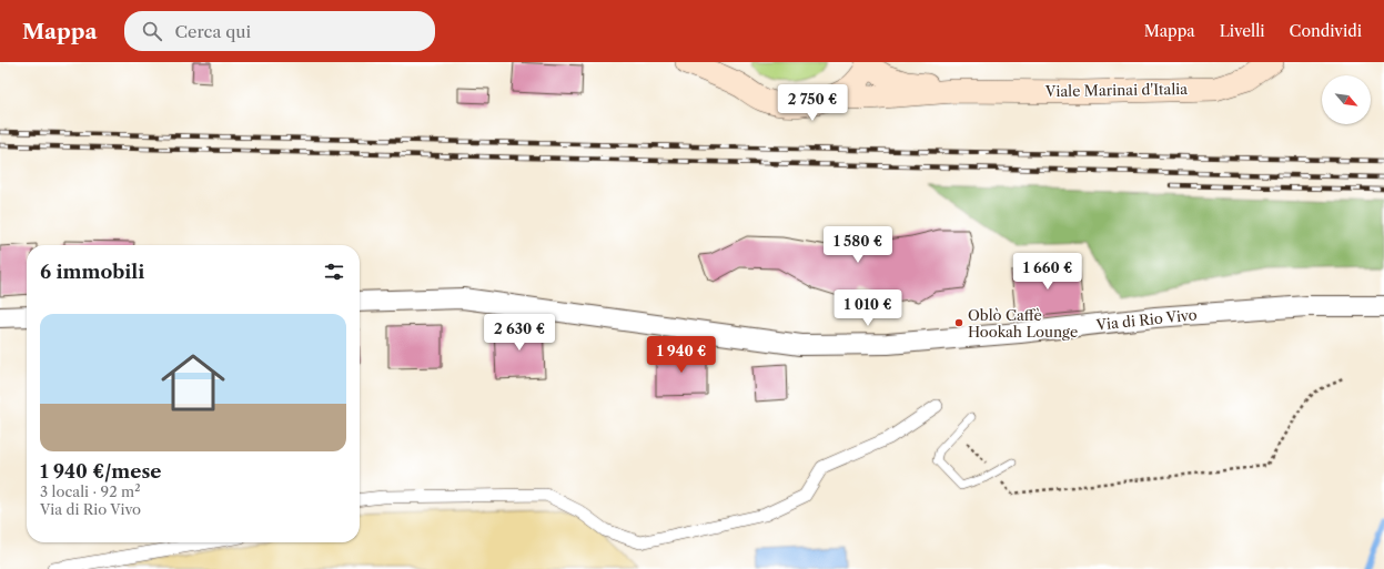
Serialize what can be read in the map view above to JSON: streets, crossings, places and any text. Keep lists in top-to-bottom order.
{
  "streets": {
    "main road": ["Viale Marinai d'Italia"],
    "street": ["Via di Rio Vivo"]
  },
  "places": ["Oblò Caffè Hookah Lounge"],
  "north": "bottom right",
  "page": {
    "header": "Mappa",
    "search": "Cerca qui",
    "nav": ["Mappa", "Livelli", "Condividi"],
    "price": [
      "2 750 €",
      "1 580 €",
      "1 660 €",
      "1 010 €",
      "2 630 €",
      "1 940 €"
    ],
    "heading": "6 immobili",
    "list": [
      {
        "name": "1 940 €/mese",
        "note": "3 locali · 92 m² · Via di Rio Vivo"
      }
    ]
  }
}
